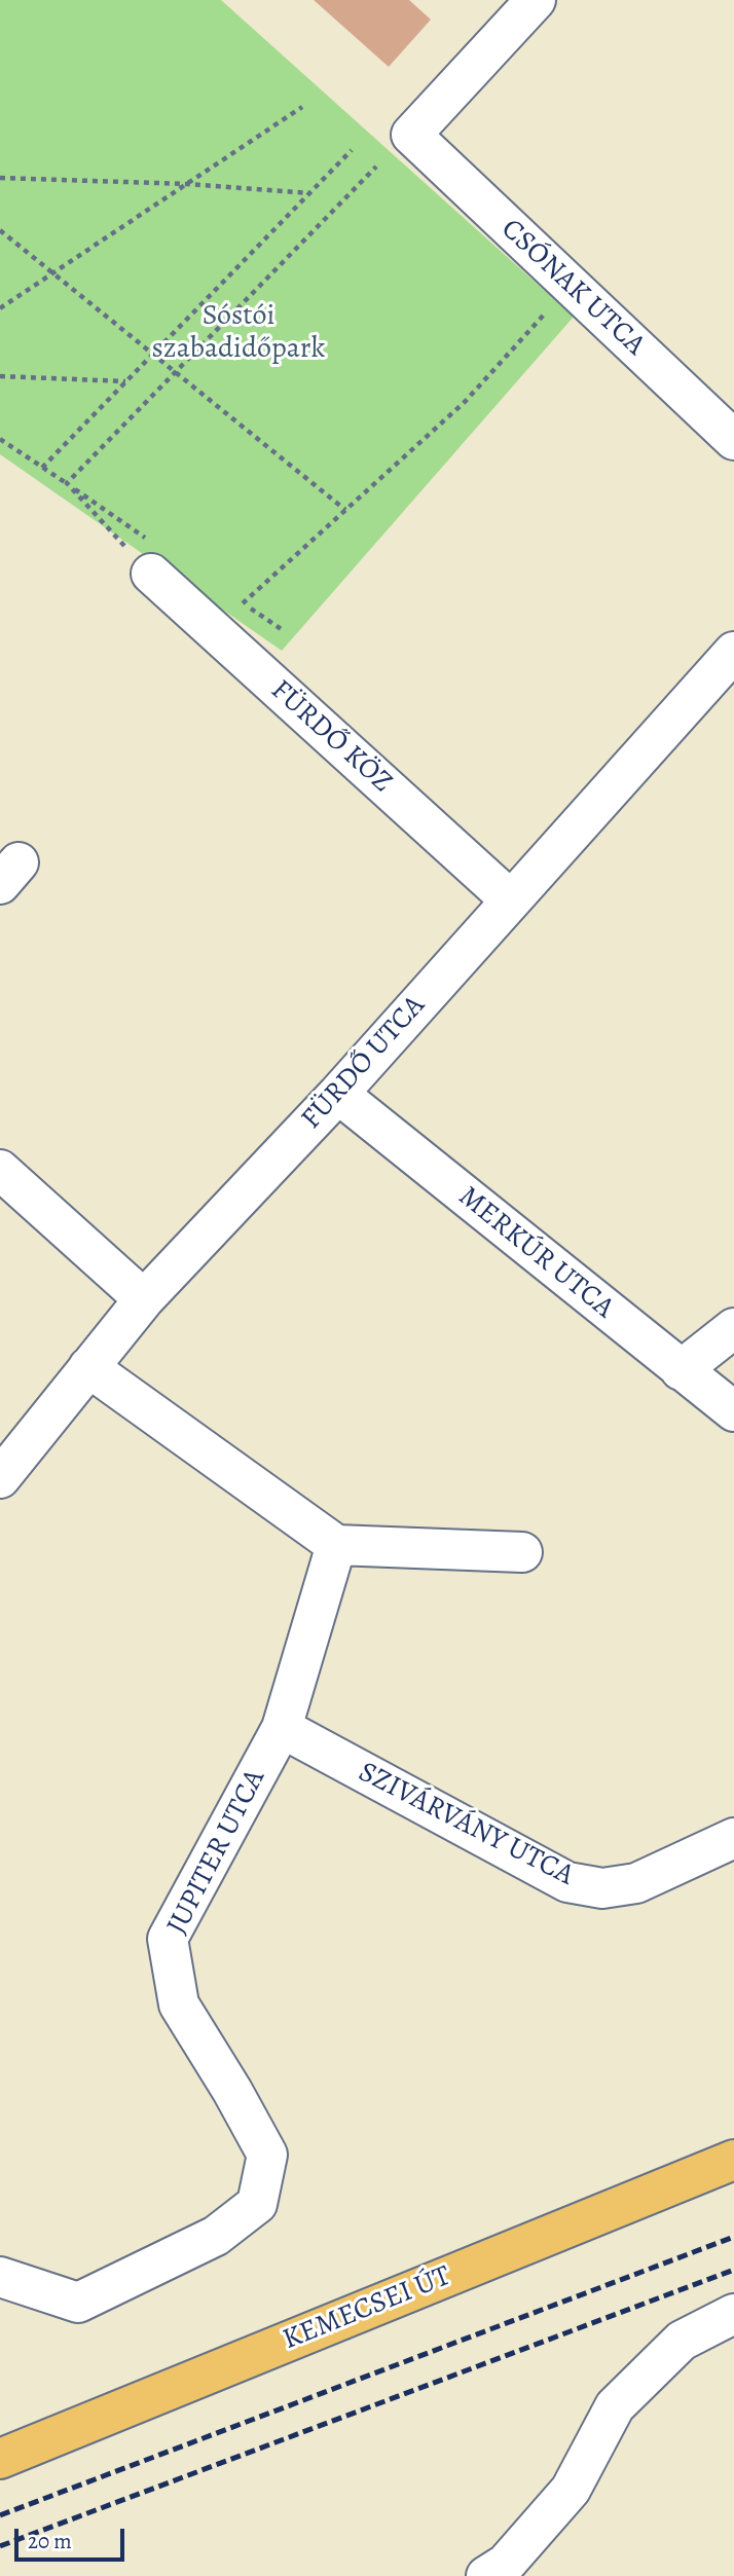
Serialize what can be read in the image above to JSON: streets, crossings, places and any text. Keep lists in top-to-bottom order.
{
  "streets": {
    "main road": ["KEMECSEI ÚT"],
    "street": [
      "CSÓNAK UTCA",
      "FÜRDŐ KÖZ",
      "FÜRDŐ UTCA",
      "MERKÚR UTCA",
      "SZIVÁRVÁNY UTCA",
      "JUPITER UTCA"
    ]
  },
  "crossings": [
    ["FÜRDŐ KÖZ", "FÜRDŐ UTCA"],
    ["FÜRDŐ UTCA", "MERKÚR UTCA"],
    ["SZIVÁRVÁNY UTCA", "JUPITER UTCA"]
  ],
  "parks": ["Sóstói szabadidőpark"],
  "scale_bar": "20 m"
}
